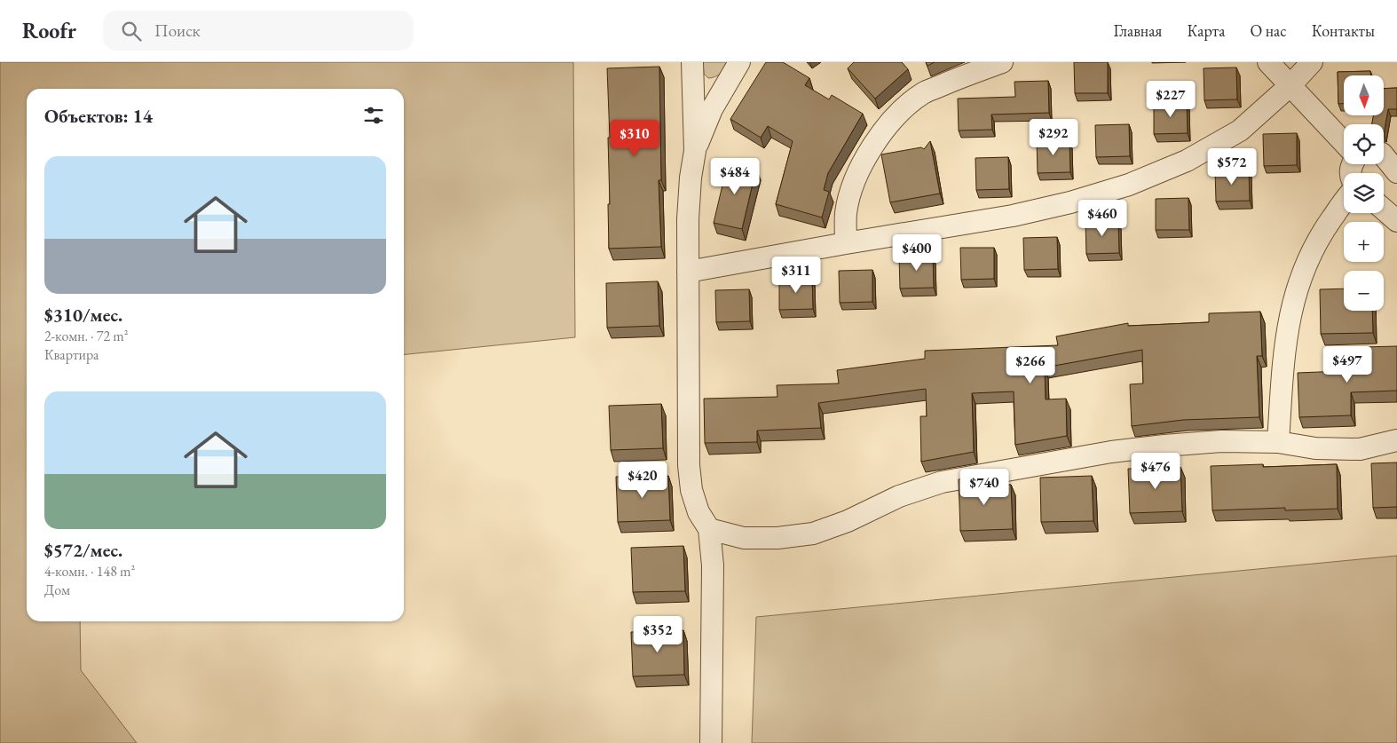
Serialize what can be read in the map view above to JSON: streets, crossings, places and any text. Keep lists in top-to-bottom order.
{
  "north": "bottom",
  "page": {
    "header": "Roofr",
    "search": "Поиск",
    "nav": [
      "Главная",
      "Карта",
      "О нас",
      "Контакты"
    ],
    "map_buttons": ["+", "−"],
    "price": [
      "$227",
      "$292",
      "$310",
      "$572",
      "$484",
      "$460",
      "$400",
      "$311",
      "$497",
      "$266",
      "$476",
      "$420",
      "$740",
      "$352"
    ],
    "heading": "Объектов: 14",
    "list": [
      {
        "name": "$310/мес.",
        "note": "2-комн. · 72 m² · Квартира"
      },
      {
        "name": "$572/мес.",
        "note": "4-комн. · 148 m² · Дом"
      }
    ]
  }
}
